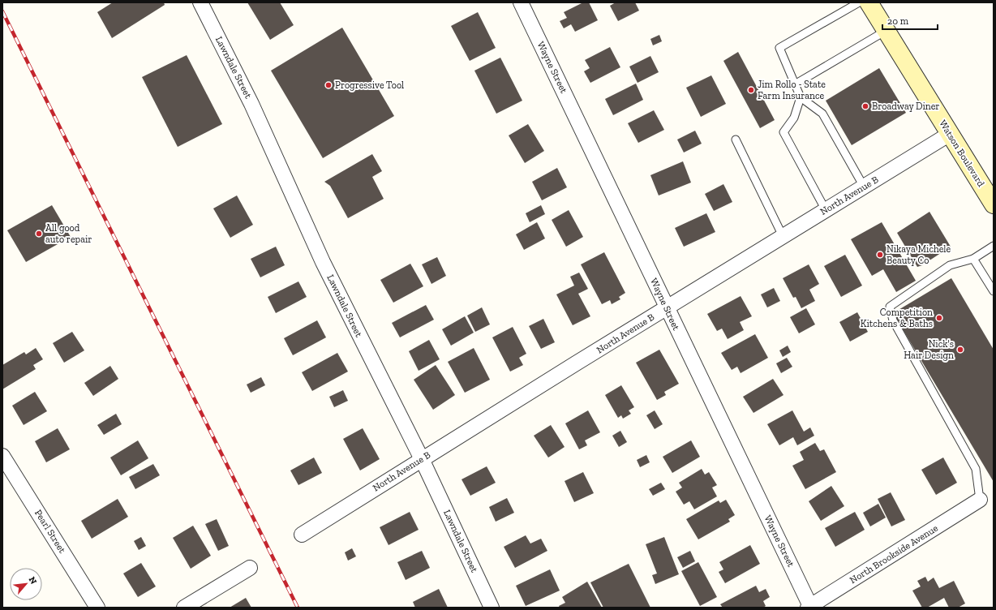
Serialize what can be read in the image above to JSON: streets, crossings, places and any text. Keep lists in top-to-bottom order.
{
  "streets": {
    "street": [
      "Lawndale Street",
      "Wayne Street",
      "Watson Boulevard",
      "North Avenue B",
      "Pearl Street",
      "North Brookside Avenue"
    ]
  },
  "crossings": [
    ["Lawndale Street", "North Avenue B"],
    ["Wayne Street", "North Avenue B"],
    ["Wayne Street", "North Brookside Avenue"],
    ["Watson Boulevard", "North Avenue B"]
  ],
  "places": [
    "Progressive Tool",
    "Jim Rollo - State Farm Insurance",
    "Broadway Diner",
    "All good auto repair",
    "Nikaya Michele Beauty Co",
    "Competition Kitchens & Baths",
    "Nick's Hair Design"
  ],
  "scale_bar": "20 m",
  "north": "top right"
}
